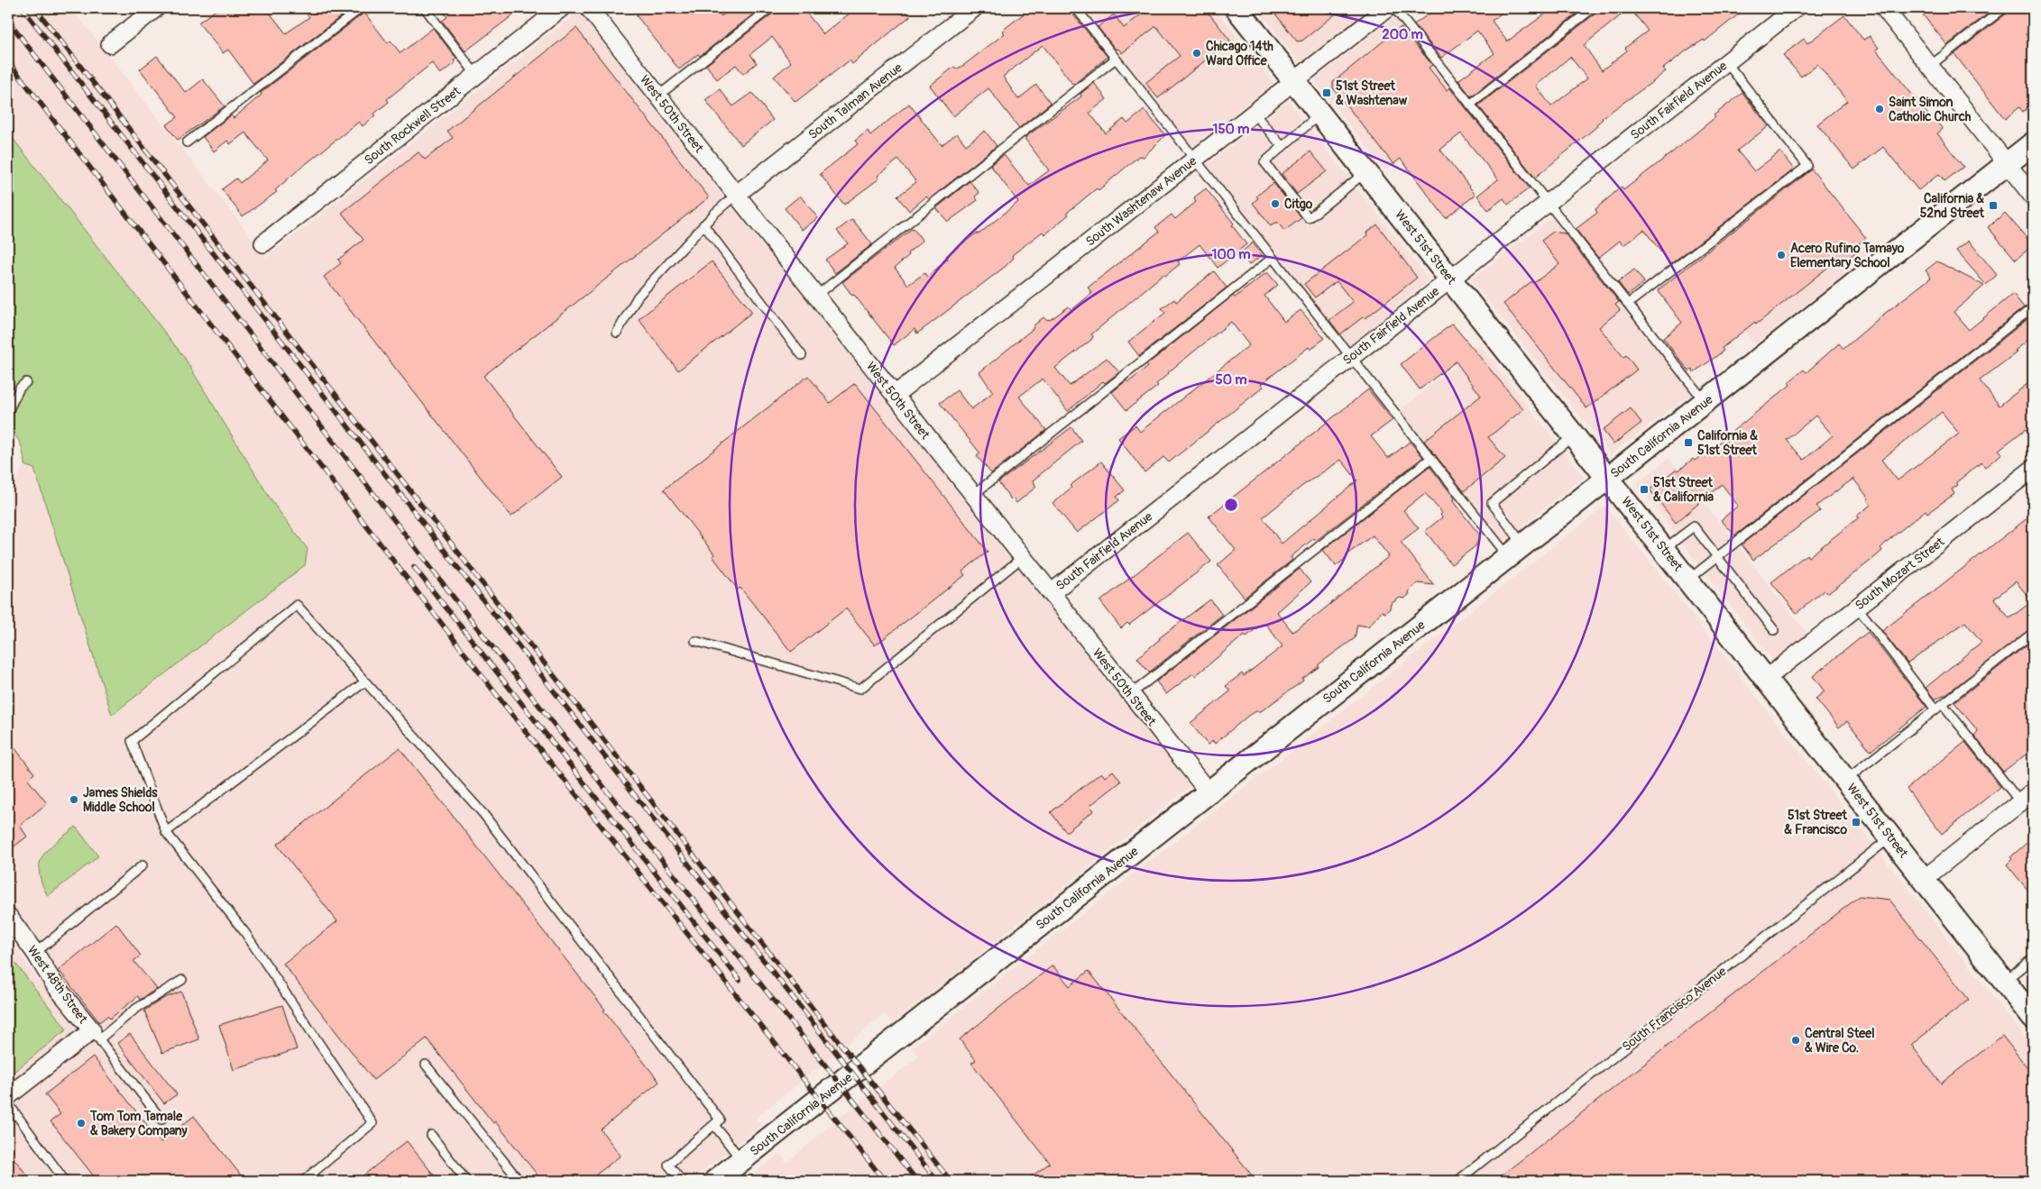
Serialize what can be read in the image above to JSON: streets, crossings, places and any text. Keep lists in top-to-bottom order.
{
  "streets": {
    "street": [
      "South Fairfield Avenue",
      "South Talman Avenue",
      "West 50th Street",
      "South Rockwell Street",
      "South Washtenaw Avenue",
      "West 51st Street",
      "South California Avenue",
      "South Mozart Street",
      "West 48th Street"
    ],
    "lane": ["South Francisco Avenue"]
  },
  "crossings": [
    ["South Fairfield Avenue", "West 50th Street"],
    ["South Fairfield Avenue", "West 51st Street"],
    ["South Talman Avenue", "West 50th Street"],
    ["West 50th Street", "South Washtenaw Avenue"],
    ["West 50th Street", "South California Avenue"],
    ["South Washtenaw Avenue", "West 51st Street"],
    ["West 51st Street", "South California Avenue"],
    ["West 51st Street", "South Mozart Street"],
    ["West 51st Street", "South Francisco Avenue"]
  ],
  "places": {
    "other": [
      "Chicago 14th Ward Office",
      "Saint Simon Catholic Church",
      "Citgo",
      "Acero Rufino Tamayo Elementary School",
      "James Shields Middle School",
      "Central Steel & Wire Co.",
      "Tom Tom Tamale & Bakery Company"
    ],
    "transit": [
      "51st Street & Washtenaw",
      "California & 52nd Street",
      "California & 51st Street",
      "51st Street & California",
      "51st Street & Francisco"
    ]
  },
  "rings": [
    "200 m",
    "150 m",
    "100 m",
    "50 m"
  ]
}
